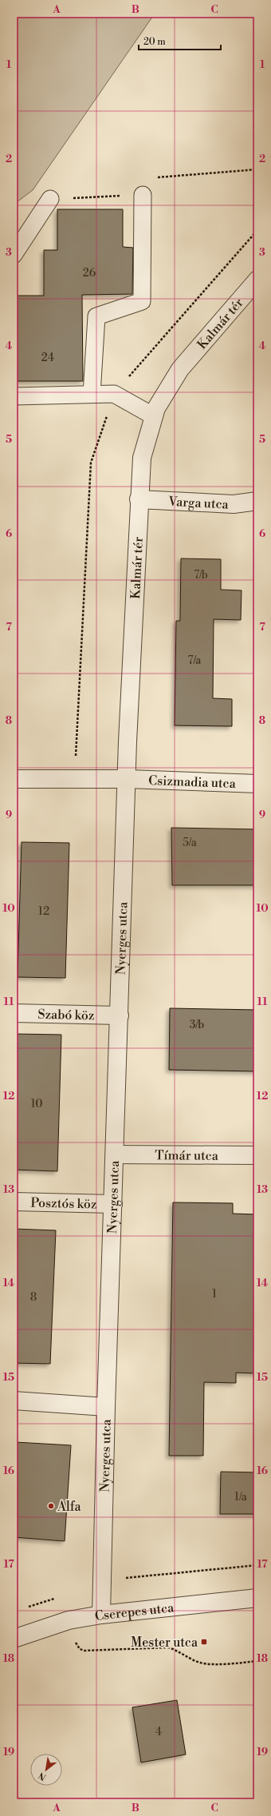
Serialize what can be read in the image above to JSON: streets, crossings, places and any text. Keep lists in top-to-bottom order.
{
  "streets": {
    "street": [
      "Kalmár tér",
      "Varga utca",
      "Csizmadia utca",
      "Nyerges utca",
      "Szabó köz",
      "Tímár utca",
      "Posztós köz",
      "Cserepes utca"
    ]
  },
  "crossings": [
    ["Kalmár tér", "Varga utca"],
    ["Kalmár tér", "Csizmadia utca"],
    ["Kalmár tér", "Nyerges utca"],
    ["Csizmadia utca", "Nyerges utca"],
    ["Nyerges utca", "Szabó köz"],
    ["Nyerges utca", "Tímár utca"],
    ["Nyerges utca", "Posztós köz"],
    ["Nyerges utca", "Cserepes utca"]
  ],
  "places": {
    "other": ["Alfa"],
    "transit": ["Mester utca"]
  },
  "house_numbers": [
    "26",
    "24",
    "7/b",
    "7/a",
    "5/a",
    "12",
    "3/b",
    "10",
    "1",
    "8",
    "1/a",
    "4"
  ],
  "scale_bar": "20 m",
  "north": "bottom left",
  "grid": {
    "columns": ["A", "B", "C"],
    "rows": [
      "1",
      "2",
      "3",
      "4",
      "5",
      "6",
      "7",
      "8",
      "9",
      "10",
      "11",
      "12",
      "13",
      "14",
      "15",
      "16",
      "17",
      "18",
      "19"
    ]
  }
}
